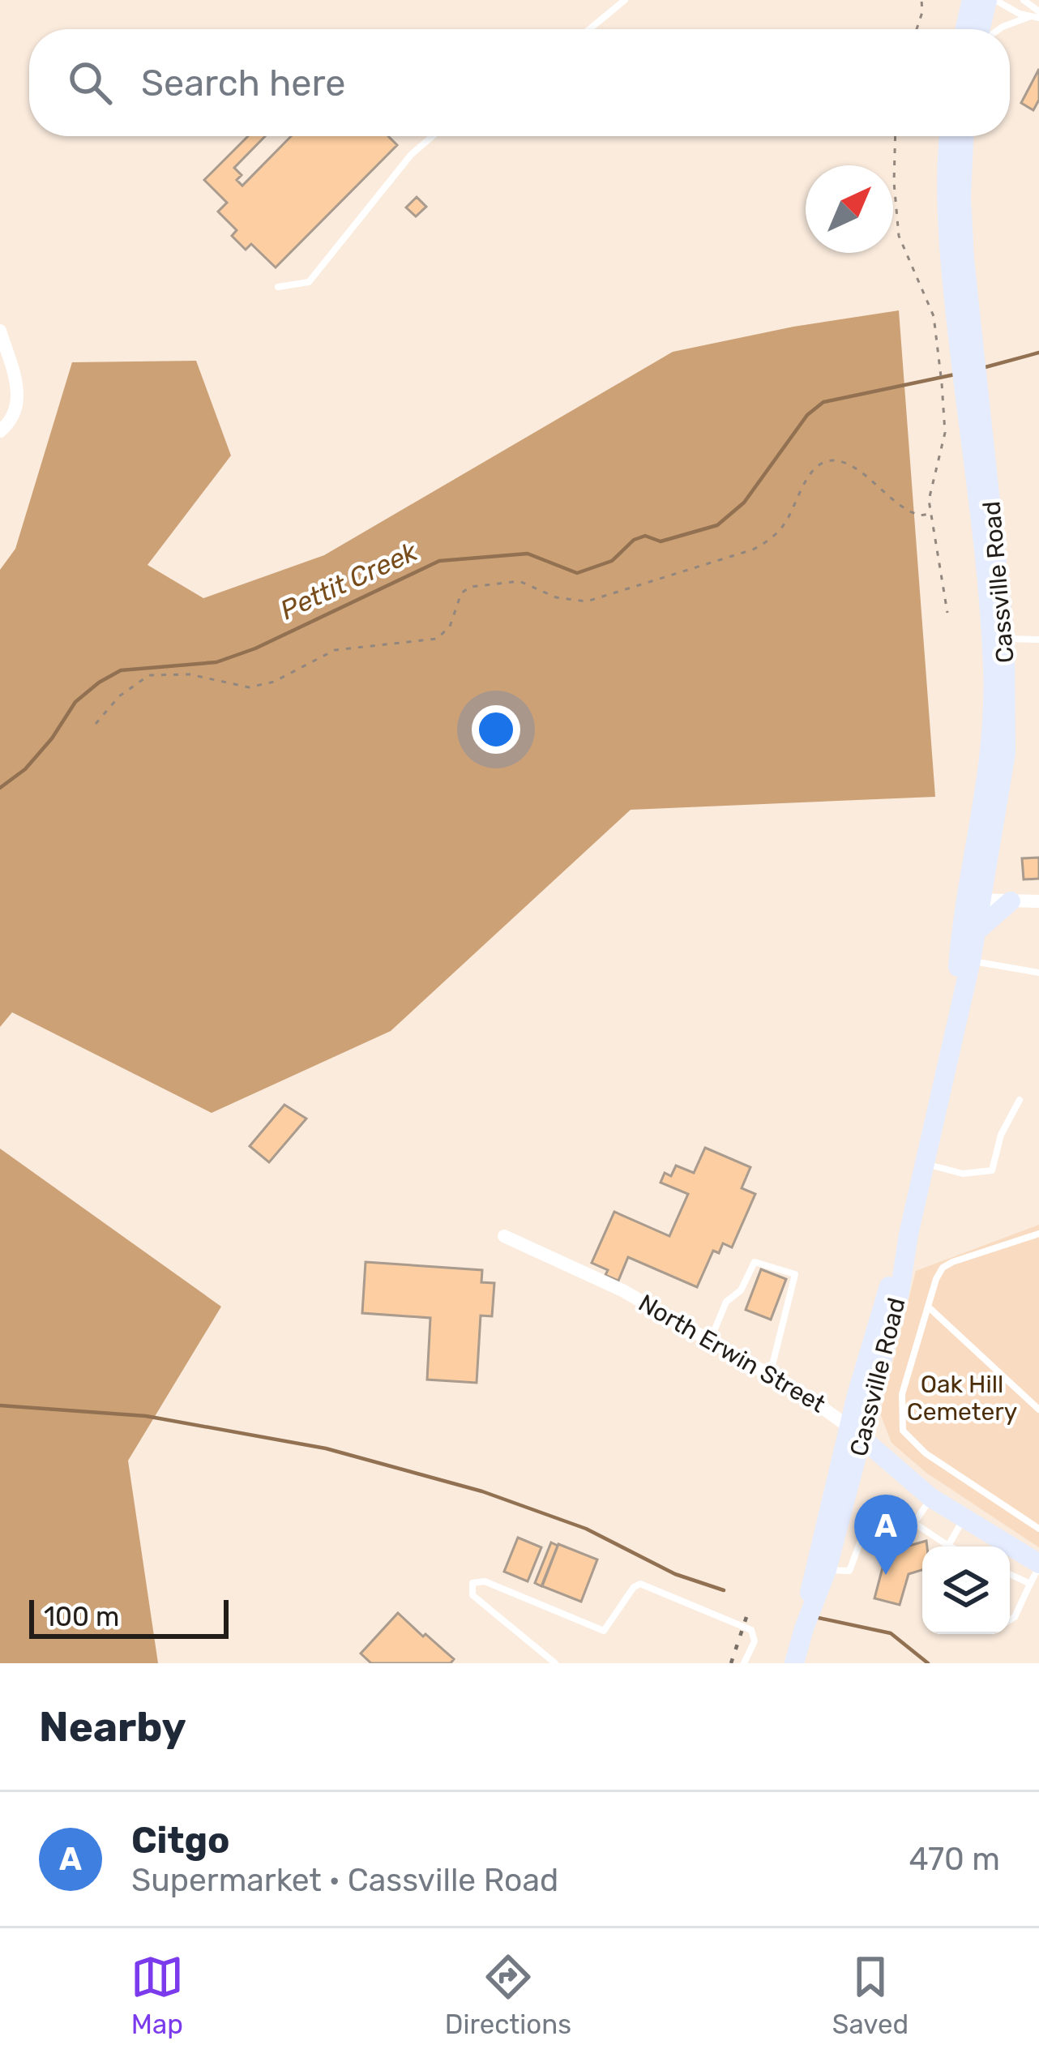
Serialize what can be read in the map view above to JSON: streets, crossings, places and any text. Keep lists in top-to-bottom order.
{
  "streets": {
    "main road": ["Cassville Road", "North Erwin Street"]
  },
  "crossings": [
    ["Cassville Road", "North Erwin Street"]
  ],
  "water": ["Pettit Creek"],
  "parks": ["Oak Hill Cemetery"],
  "scale_bar": "100 m",
  "north": "top right",
  "page": {
    "search": "Search here",
    "pins": "A",
    "scale": "100 m",
    "heading": "Nearby",
    "list": [
      {
        "mark": "A",
        "name": "Citgo",
        "note": "Supermarket · Cassville Road",
        "value": "470 m"
      }
    ],
    "nav": ["Map", "Directions", "Saved"]
  }
}
